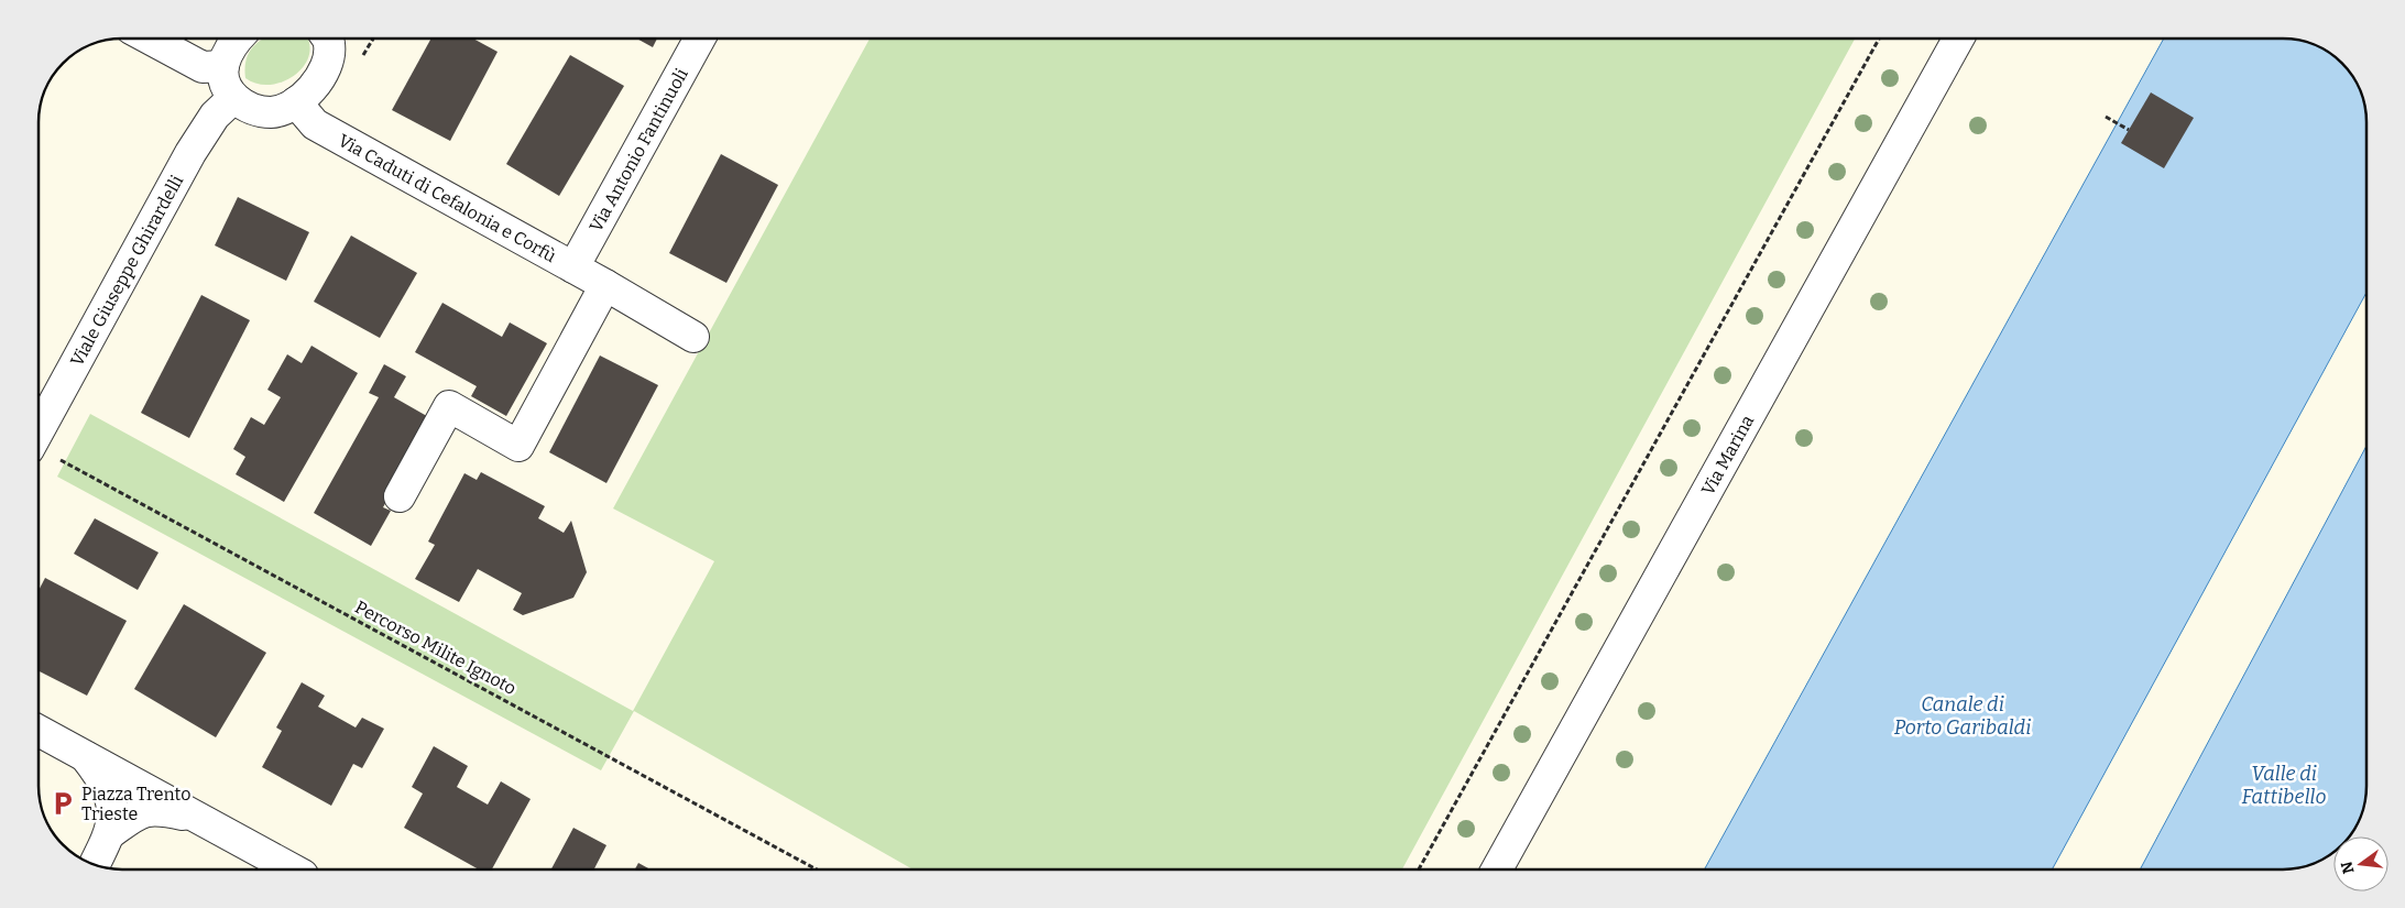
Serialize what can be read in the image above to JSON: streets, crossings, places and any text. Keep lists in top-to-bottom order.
{
  "streets": {
    "street": [
      "Via Antonio Fantinuoli",
      "Via Caduti di Cefalonia e Corfù",
      "Viale Giuseppe Ghirardelli",
      "Via Marina"
    ],
    "path": ["Percorso Milite Ignoto"]
  },
  "crossings": [
    ["Via Antonio Fantinuoli", "Via Caduti di Cefalonia e Corfù"]
  ],
  "water": ["Canale di Porto Garibaldi", "Valle di Fattibello"],
  "places": {
    "parking": ["Piazza Trento Trieste"]
  },
  "north": "left"
}
